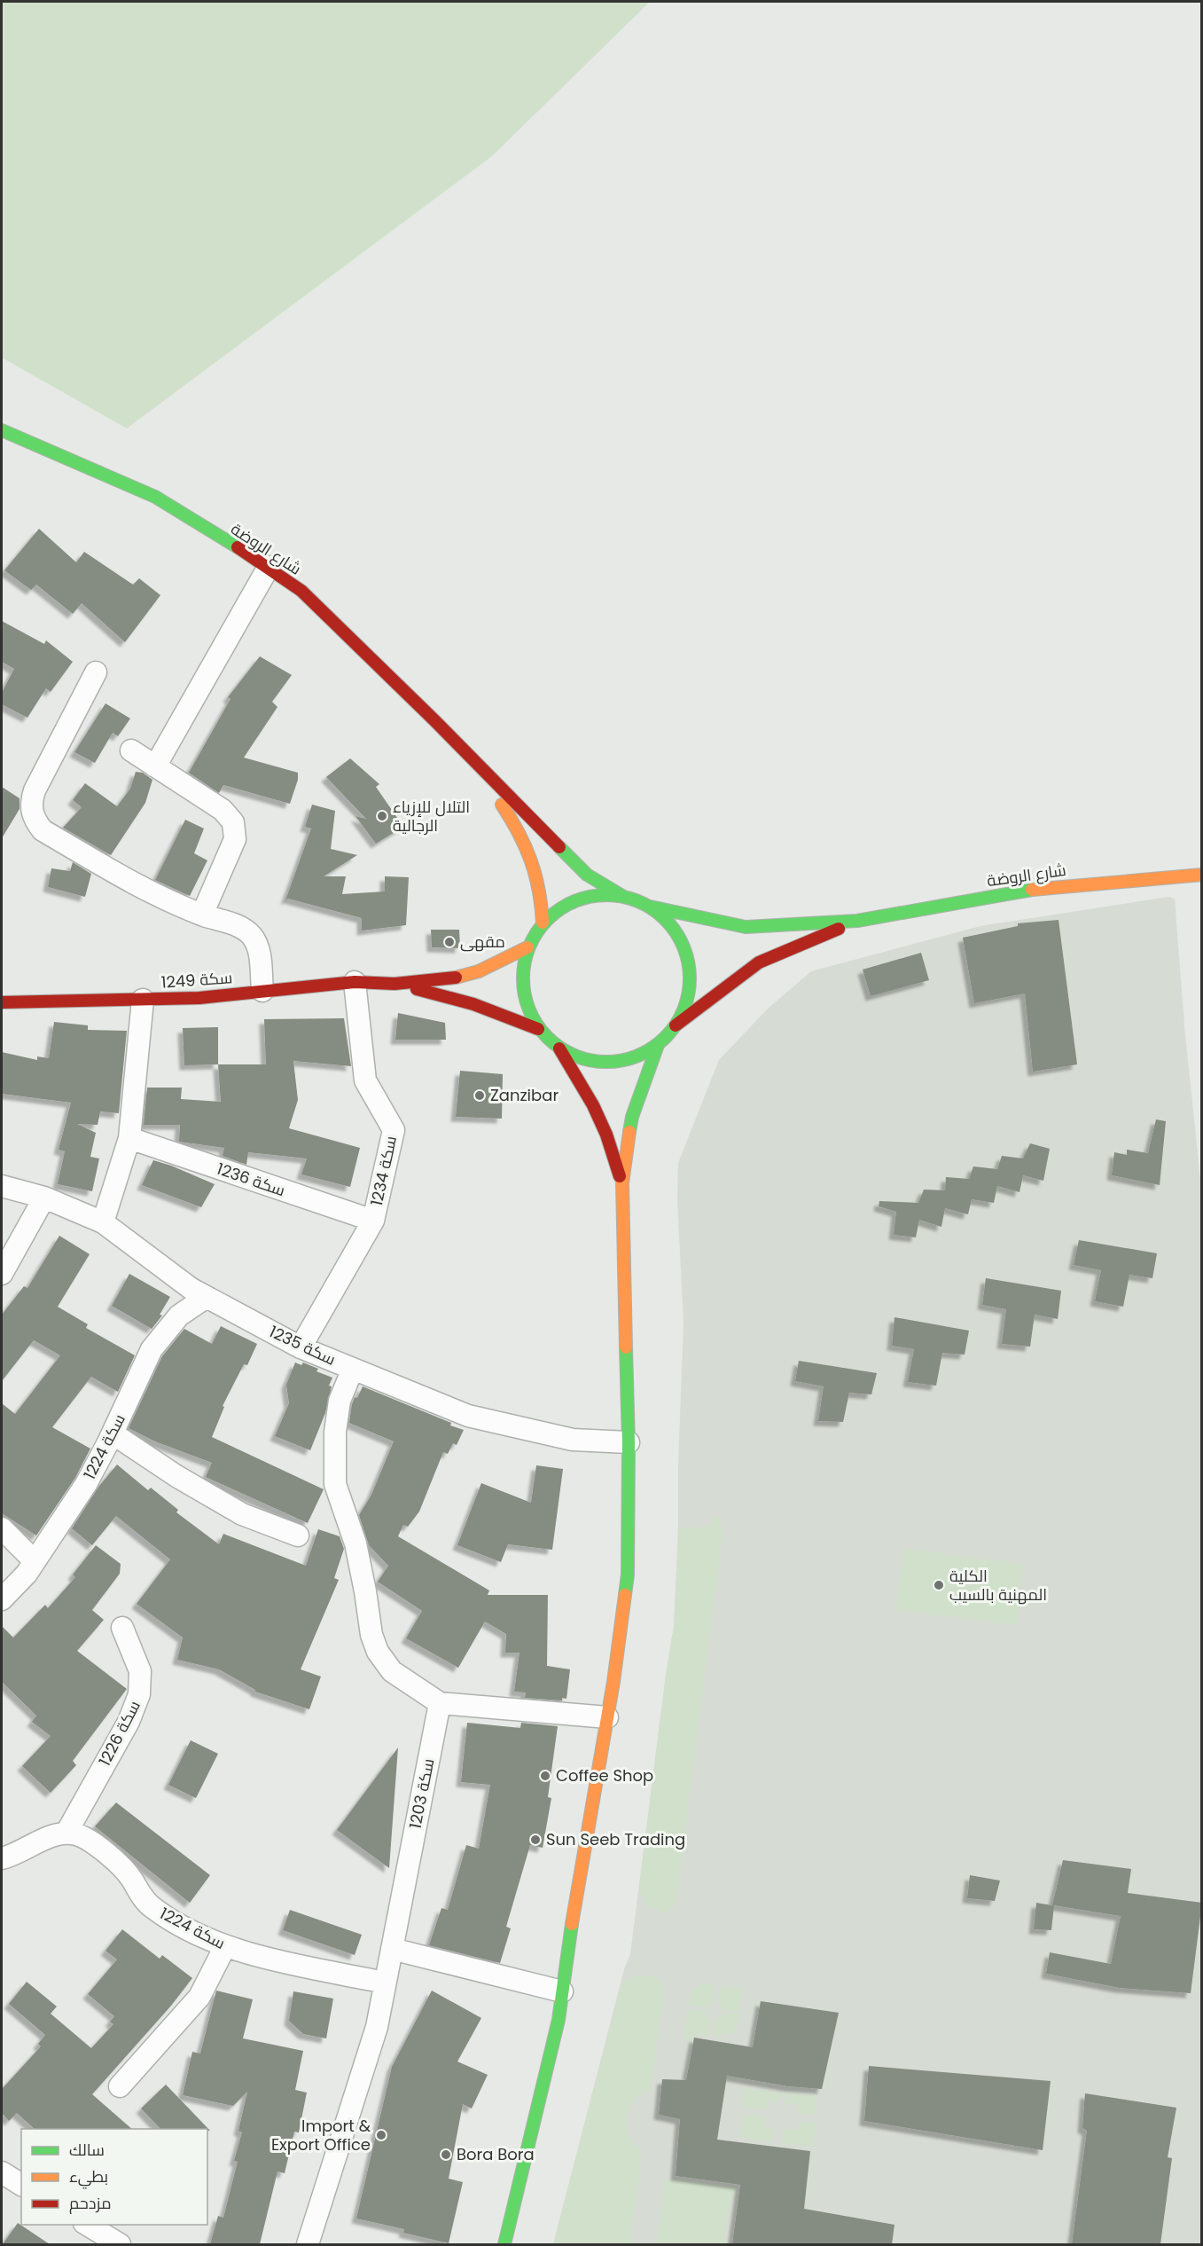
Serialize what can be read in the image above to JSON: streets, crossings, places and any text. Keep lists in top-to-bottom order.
{
  "streets": {
    "main road": ["شارع الروضة", "سكة 1249"],
    "street": [
      "سكة 1234",
      "سكة 1236",
      "سكة 1235",
      "سكة 1224",
      "سكة 1226",
      "سكة 1203"
    ]
  },
  "crossings": [
    ["شارع الروضة", "سكة 1249"],
    ["سكة 1249", "سكة 1234"],
    ["سكة 1234", "سكة 1236"],
    ["سكة 1234", "سكة 1235"],
    ["سكة 1235", "سكة 1224"],
    ["سكة 1224", "سكة 1226"],
    ["سكة 1224", "سكة 1203"]
  ],
  "places": [
    "التلال للإزياء الرجالية",
    "مقهى",
    "Zanzibar",
    "الكلية المهنية بالسيب",
    "Coffee Shop",
    "Sun Seeb Trading",
    "Import & Export Office",
    "Bora Bora"
  ],
  "legend": ["سالك", "بطيء", "مزدحم"]
}
